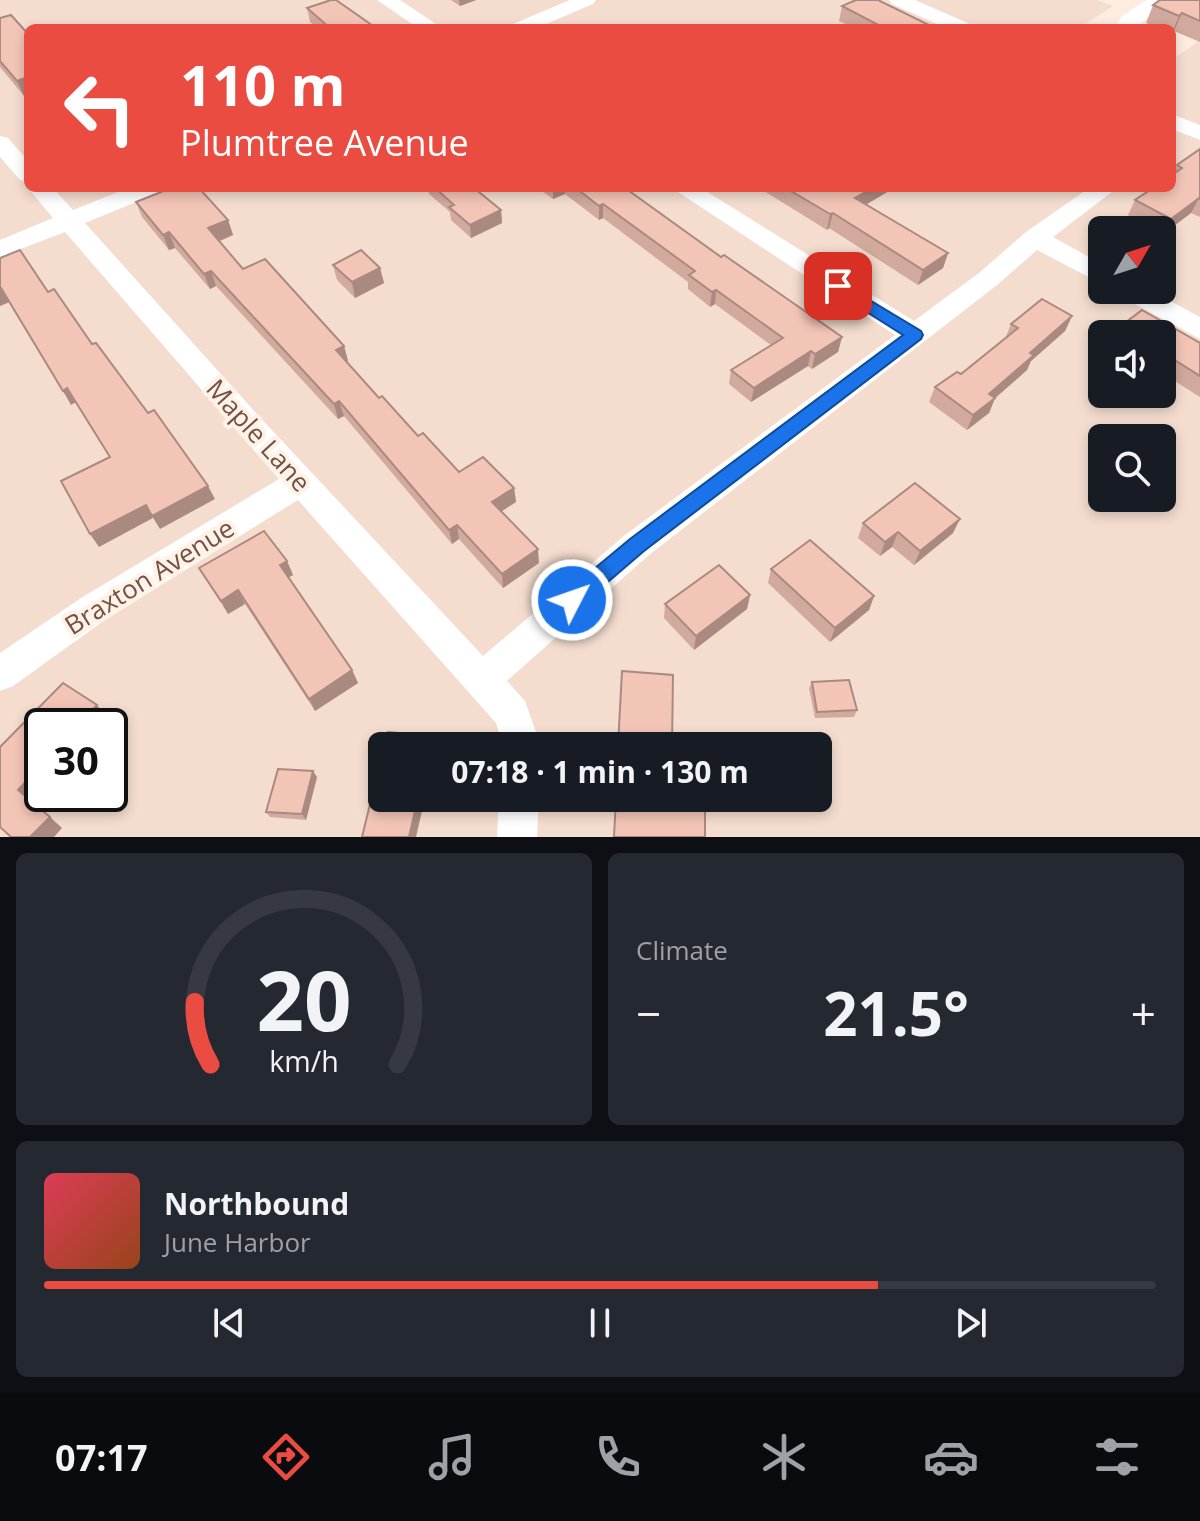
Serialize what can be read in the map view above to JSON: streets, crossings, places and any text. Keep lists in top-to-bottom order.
{
  "streets": {
    "street": ["Maple Lane", "Braxton Avenue"]
  },
  "crossings": [
    ["Maple Lane", "Braxton Avenue"]
  ],
  "north": "top right",
  "page": {
    "turn": ["110 m", "Plumtree Avenue"],
    "limit": "30",
    "trip": "07:18 · 1 min · 130 m",
    "tile": "Climate",
    "heat": ["−", "21.5°", "+"],
    "song": ["Northbound", "June Harbor"],
    "tabs": "07:17",
    "gauge": ["20", "km/h"]
  }
}
